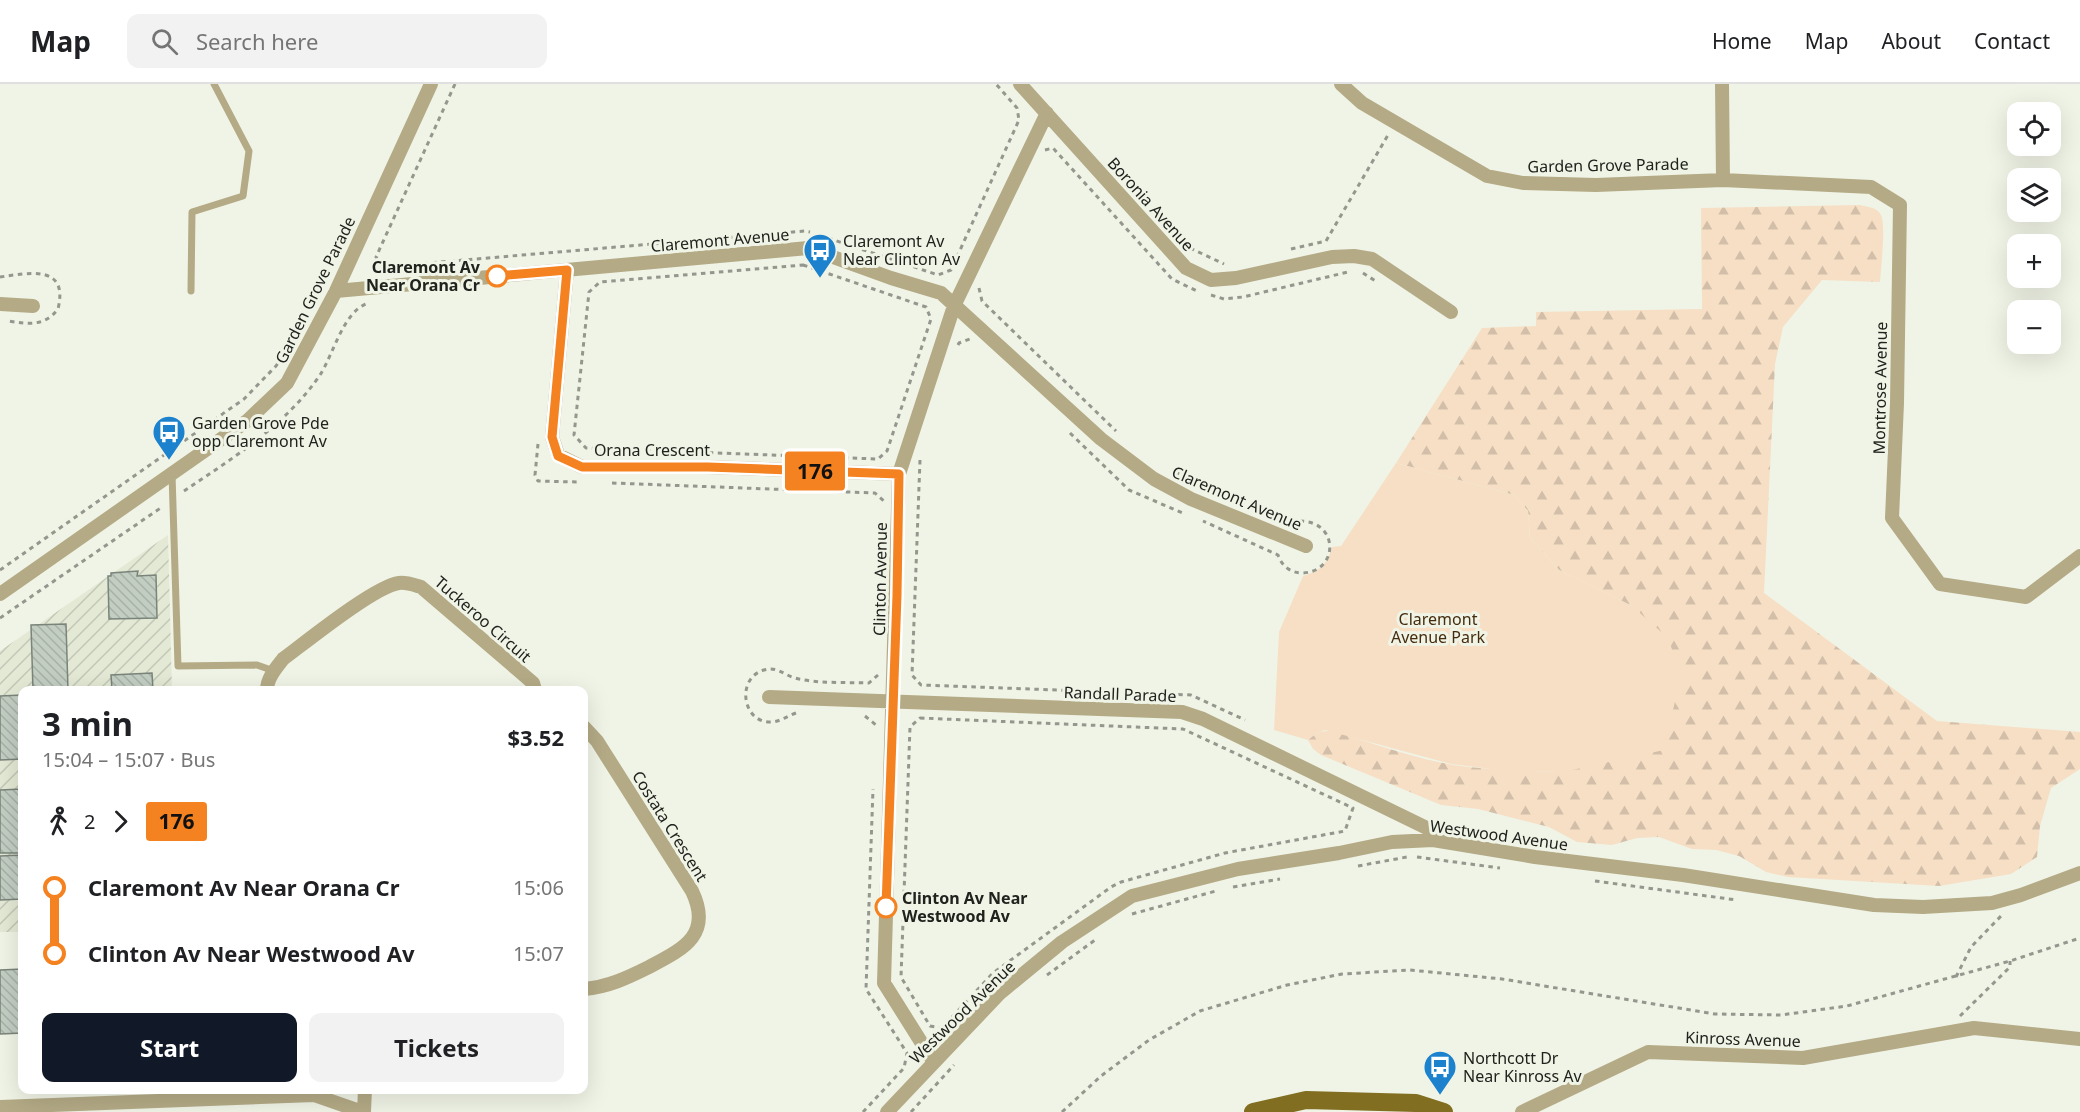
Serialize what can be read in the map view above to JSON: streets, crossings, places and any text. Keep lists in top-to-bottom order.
{
  "streets": {
    "street": [
      "Garden Grove Parade",
      "Boronia Avenue",
      "Claremont Avenue",
      "Montrose Avenue",
      "Orana Crescent",
      "Clinton Avenue",
      "Tuckeroo Circuit",
      "Randall Parade",
      "Costata Crescent",
      "Westwood Avenue",
      "Kinross Avenue"
    ]
  },
  "crossings": [
    ["Garden Grove Parade", "Claremont Avenue"],
    ["Garden Grove Parade", "Montrose Avenue"],
    ["Boronia Avenue", "Clinton Avenue"],
    ["Claremont Avenue", "Orana Crescent"],
    ["Claremont Avenue", "Clinton Avenue"],
    ["Orana Crescent", "Clinton Avenue"],
    ["Clinton Avenue", "Randall Parade"],
    ["Clinton Avenue", "Westwood Avenue"],
    ["Randall Parade", "Westwood Avenue"]
  ],
  "parks": ["Claremont Avenue Park"],
  "places": {
    "other": ["Claremont Av Near Orana Cr", "Clinton Av Near Westwood Av"],
    "bus stop": ["Claremont Av Near Clinton Av", "Garden Grove Pde opp Claremont Av", "Northcott Dr Near Kinross Av"]
  },
  "lines": ["bus line 176"],
  "page": {
    "header": "Map",
    "search": "Search here",
    "nav": [
      "Home",
      "Map",
      "About",
      "Contact"
    ],
    "on_map": "176",
    "map_buttons": ["+", "−"],
    "heading": ["3 min", "15:04 – 15:07 · Bus", "$3.52"],
    "legs": ["2", "176"],
    "list": [
      {
        "name": "Claremont Av Near Orana Cr",
        "value": "15:06"
      },
      {
        "name": "Clinton Av Near Westwood Av",
        "value": "15:07"
      }
    ],
    "buttons": ["Start", "Tickets"]
  }
}
